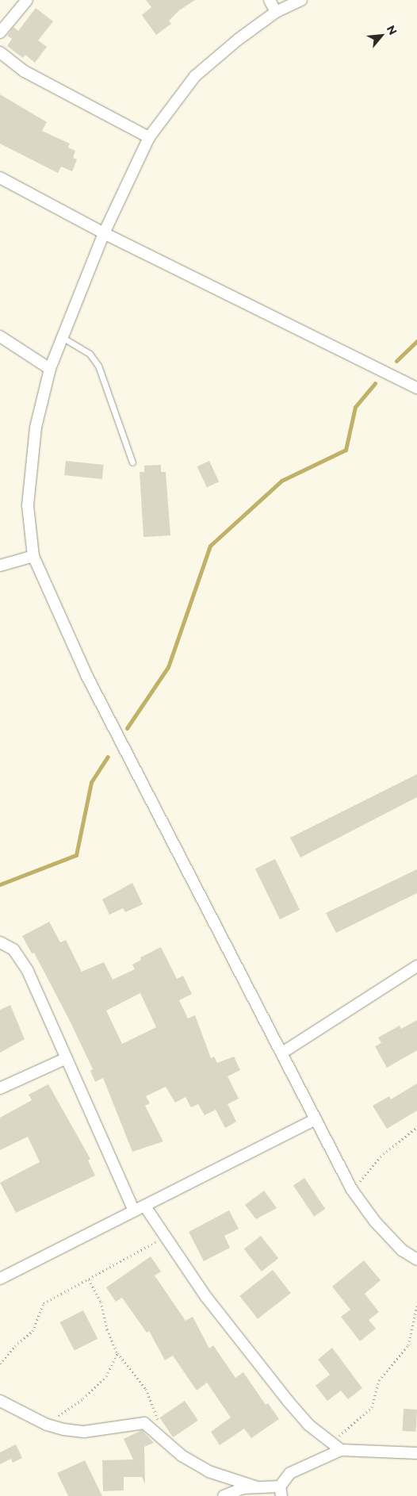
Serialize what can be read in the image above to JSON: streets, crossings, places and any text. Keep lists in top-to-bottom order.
{
  "north": "top right"
}
